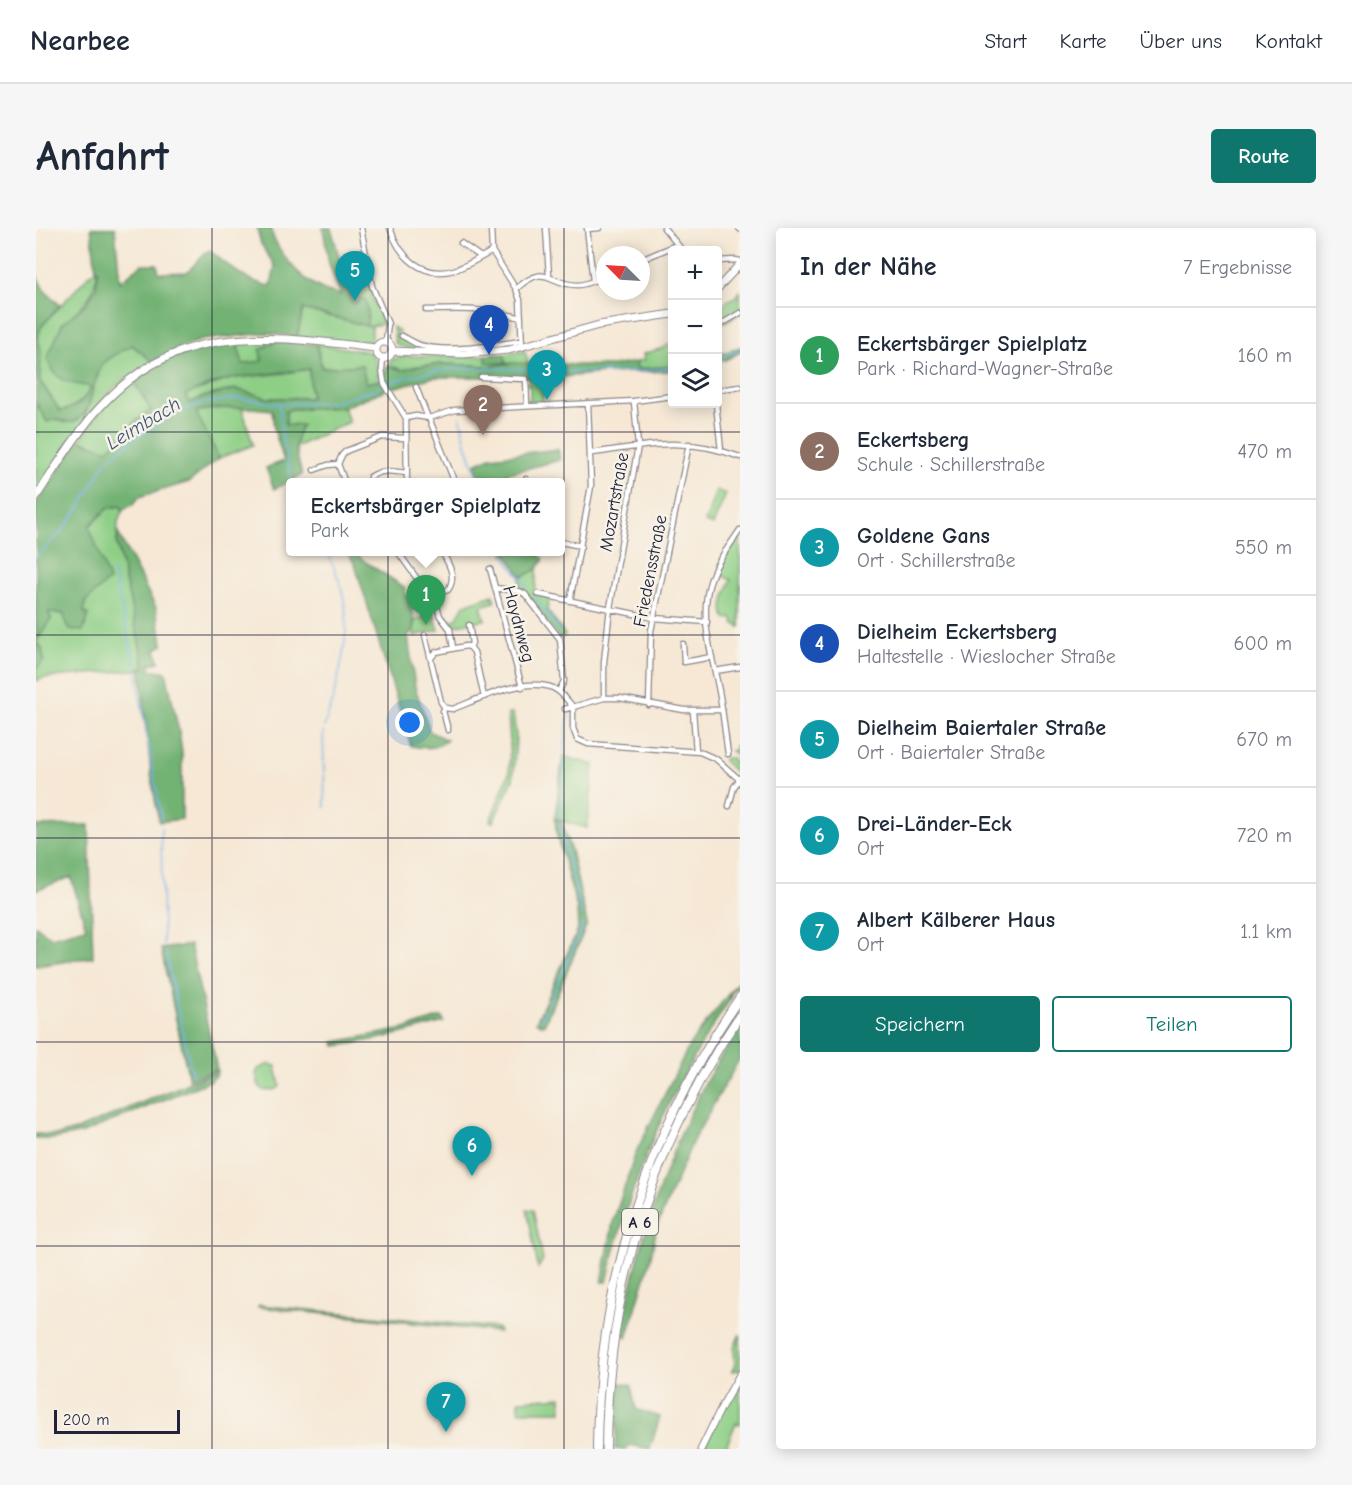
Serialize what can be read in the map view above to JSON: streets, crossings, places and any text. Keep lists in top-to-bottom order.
{
  "streets": {
    "highway": ["A 6"],
    "street": ["Mozartstraße", "Friedensstraße", "Haydnweg"]
  },
  "water": ["Leimbach"],
  "scale_bar": "200 m",
  "north": "top left",
  "page": {
    "header": "Nearbee",
    "nav": [
      "Start",
      "Karte",
      "Über uns",
      "Kontakt"
    ],
    "buttons": [
      "Route",
      ["Speichern", "Teilen"]
    ],
    "title": "Anfahrt",
    "heading": ["In der Nähe", "7 Ergebnisse"],
    "map_buttons": ["+", "−"],
    "pins": [
      "5",
      "4",
      "3",
      "2",
      "1",
      "6",
      "7"
    ],
    "list": [
      {
        "mark": "1",
        "name": "Eckertsbärger Spielplatz",
        "note": "Park · Richard-Wagner-Straße",
        "value": "160 m"
      },
      {
        "mark": "2",
        "name": "Eckertsberg",
        "note": "Schule · Schillerstraße",
        "value": "470 m"
      },
      {
        "mark": "3",
        "name": "Goldene Gans",
        "note": "Ort · Schillerstraße",
        "value": "550 m"
      },
      {
        "mark": "4",
        "name": "Dielheim Eckertsberg",
        "note": "Haltestelle · Wieslocher Straße",
        "value": "600 m"
      },
      {
        "mark": "5",
        "name": "Dielheim Baiertaler Straße",
        "note": "Ort · Baiertaler Straße",
        "value": "670 m"
      },
      {
        "mark": "6",
        "name": "Drei-Länder-Eck",
        "note": "Ort",
        "value": "720 m"
      },
      {
        "mark": "7",
        "name": "Albert Kälberer Haus",
        "note": "Ort",
        "value": "1.1 km"
      }
    ],
    "popup": ["Eckertsbärger Spielplatz", "Park"],
    "scale": "200 m"
  }
}
